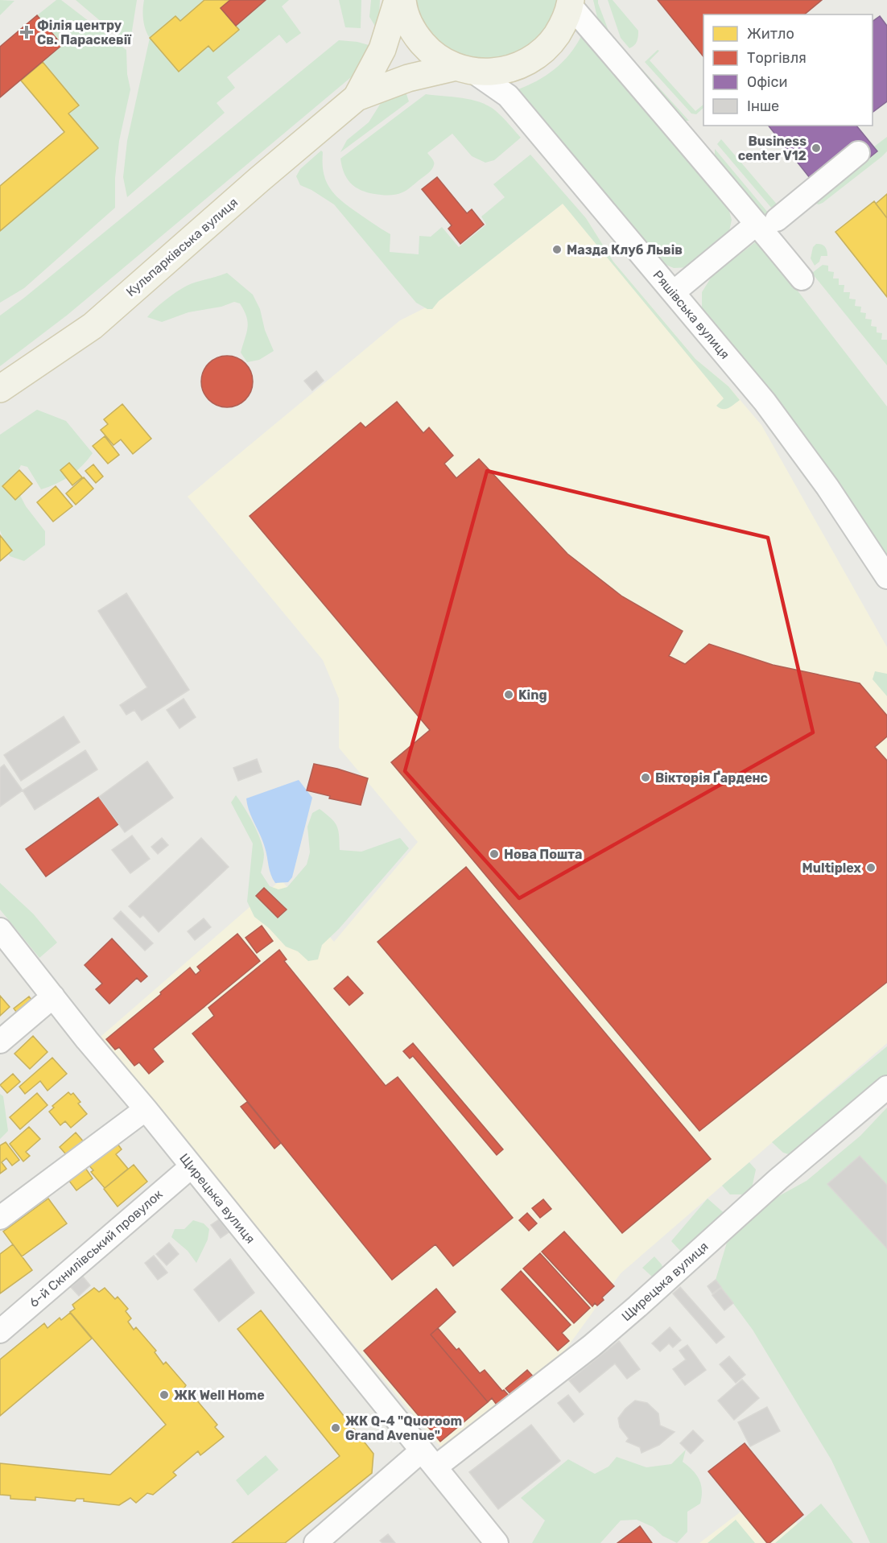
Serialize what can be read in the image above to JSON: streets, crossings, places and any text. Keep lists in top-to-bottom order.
{
  "streets": {
    "main road": ["Кульпарківська вулиця"],
    "street": ["Ряшівська вулиця", "Щирецька вулиця", "6-й Скнилівський провулок"]
  },
  "crossings": [
    ["Кульпарківська вулиця", "Ряшівська вулиця"],
    ["Щирецька вулиця", "6-й Скнилівський провулок"]
  ],
  "places": {
    "health": ["Філія центру Св. Параскевії"],
    "other": [
      "Business center V12",
      "Мазда Клуб Львів",
      "King",
      "Вікторія Ґарденс",
      "Нова Пошта",
      "Multiplex",
      "ЖК Well Home",
      "ЖК Q-4 \"Quoroom Grand Avenue\""
    ]
  },
  "legend": [
    "Житло",
    "Торгівля",
    "Офіси",
    "Інше"
  ]
}
